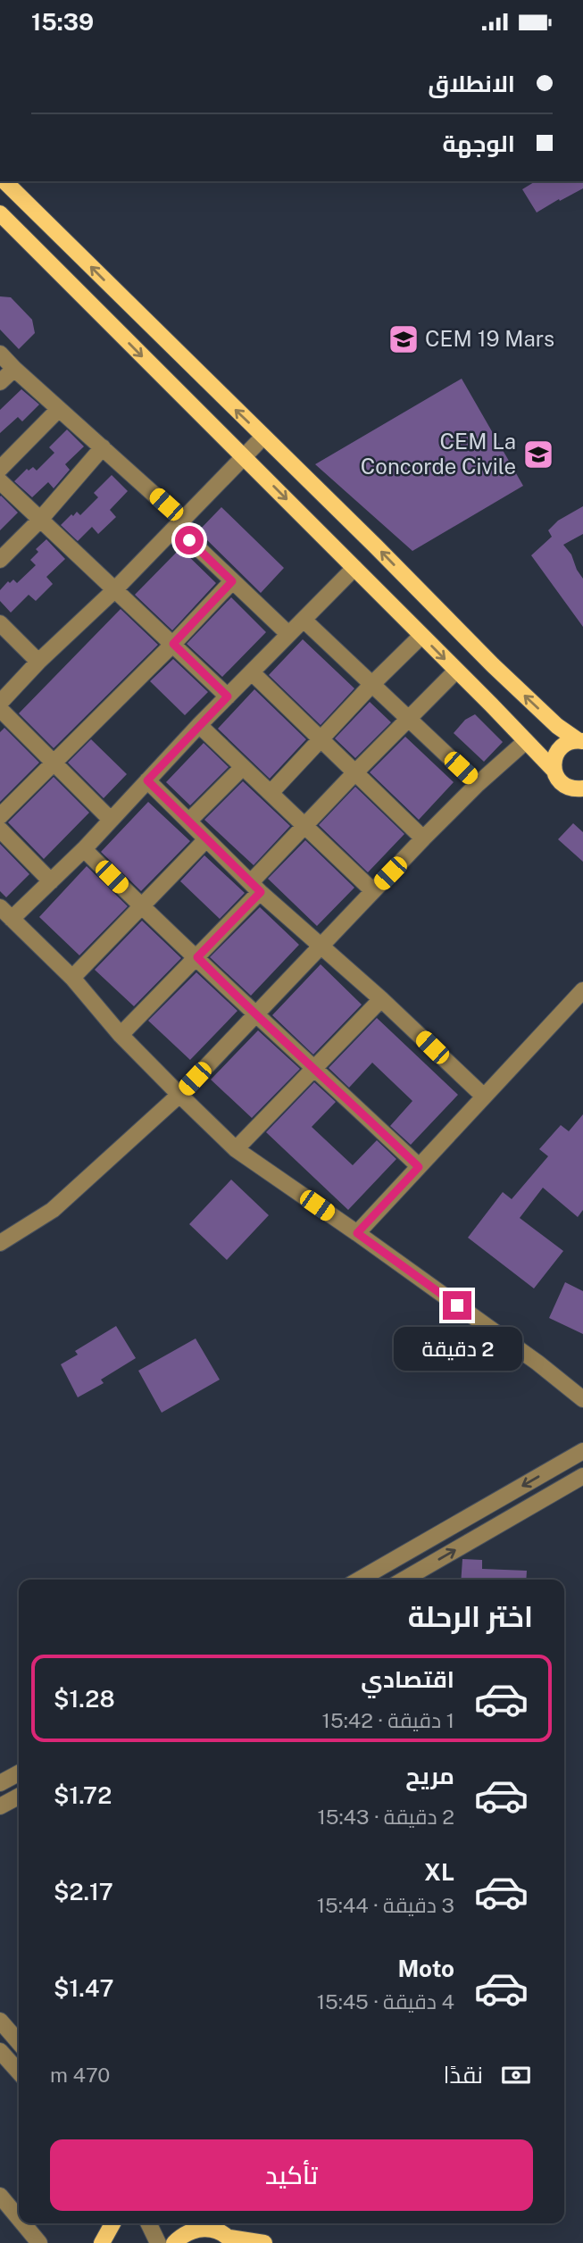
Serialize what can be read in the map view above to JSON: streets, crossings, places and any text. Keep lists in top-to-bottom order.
{
  "places": {
    "school or university": ["CEM 19 Mars", "CEM La Concorde Civile"]
  },
  "page": {
    "status": "15:39",
    "banner": ["الانطلاق", "الوجهة"],
    "bubble": "2 دقيقة",
    "heading": "اختر الرحلة",
    "list": [
      {
        "name": "اقتصادي",
        "note": "1 دقيقة · 15:42",
        "value": "$1.28"
      },
      {
        "name": "مريح",
        "note": "2 دقيقة · 15:43",
        "value": "$1.72"
      },
      {
        "name": "XL",
        "note": "3 دقيقة · 15:44",
        "value": "$2.17"
      },
      {
        "name": "Moto",
        "note": "4 دقيقة · 15:45",
        "value": "$1.47"
      }
    ],
    "pay": ["نقدًا", "470 m"],
    "buttons": "تأكيد"
  }
}
